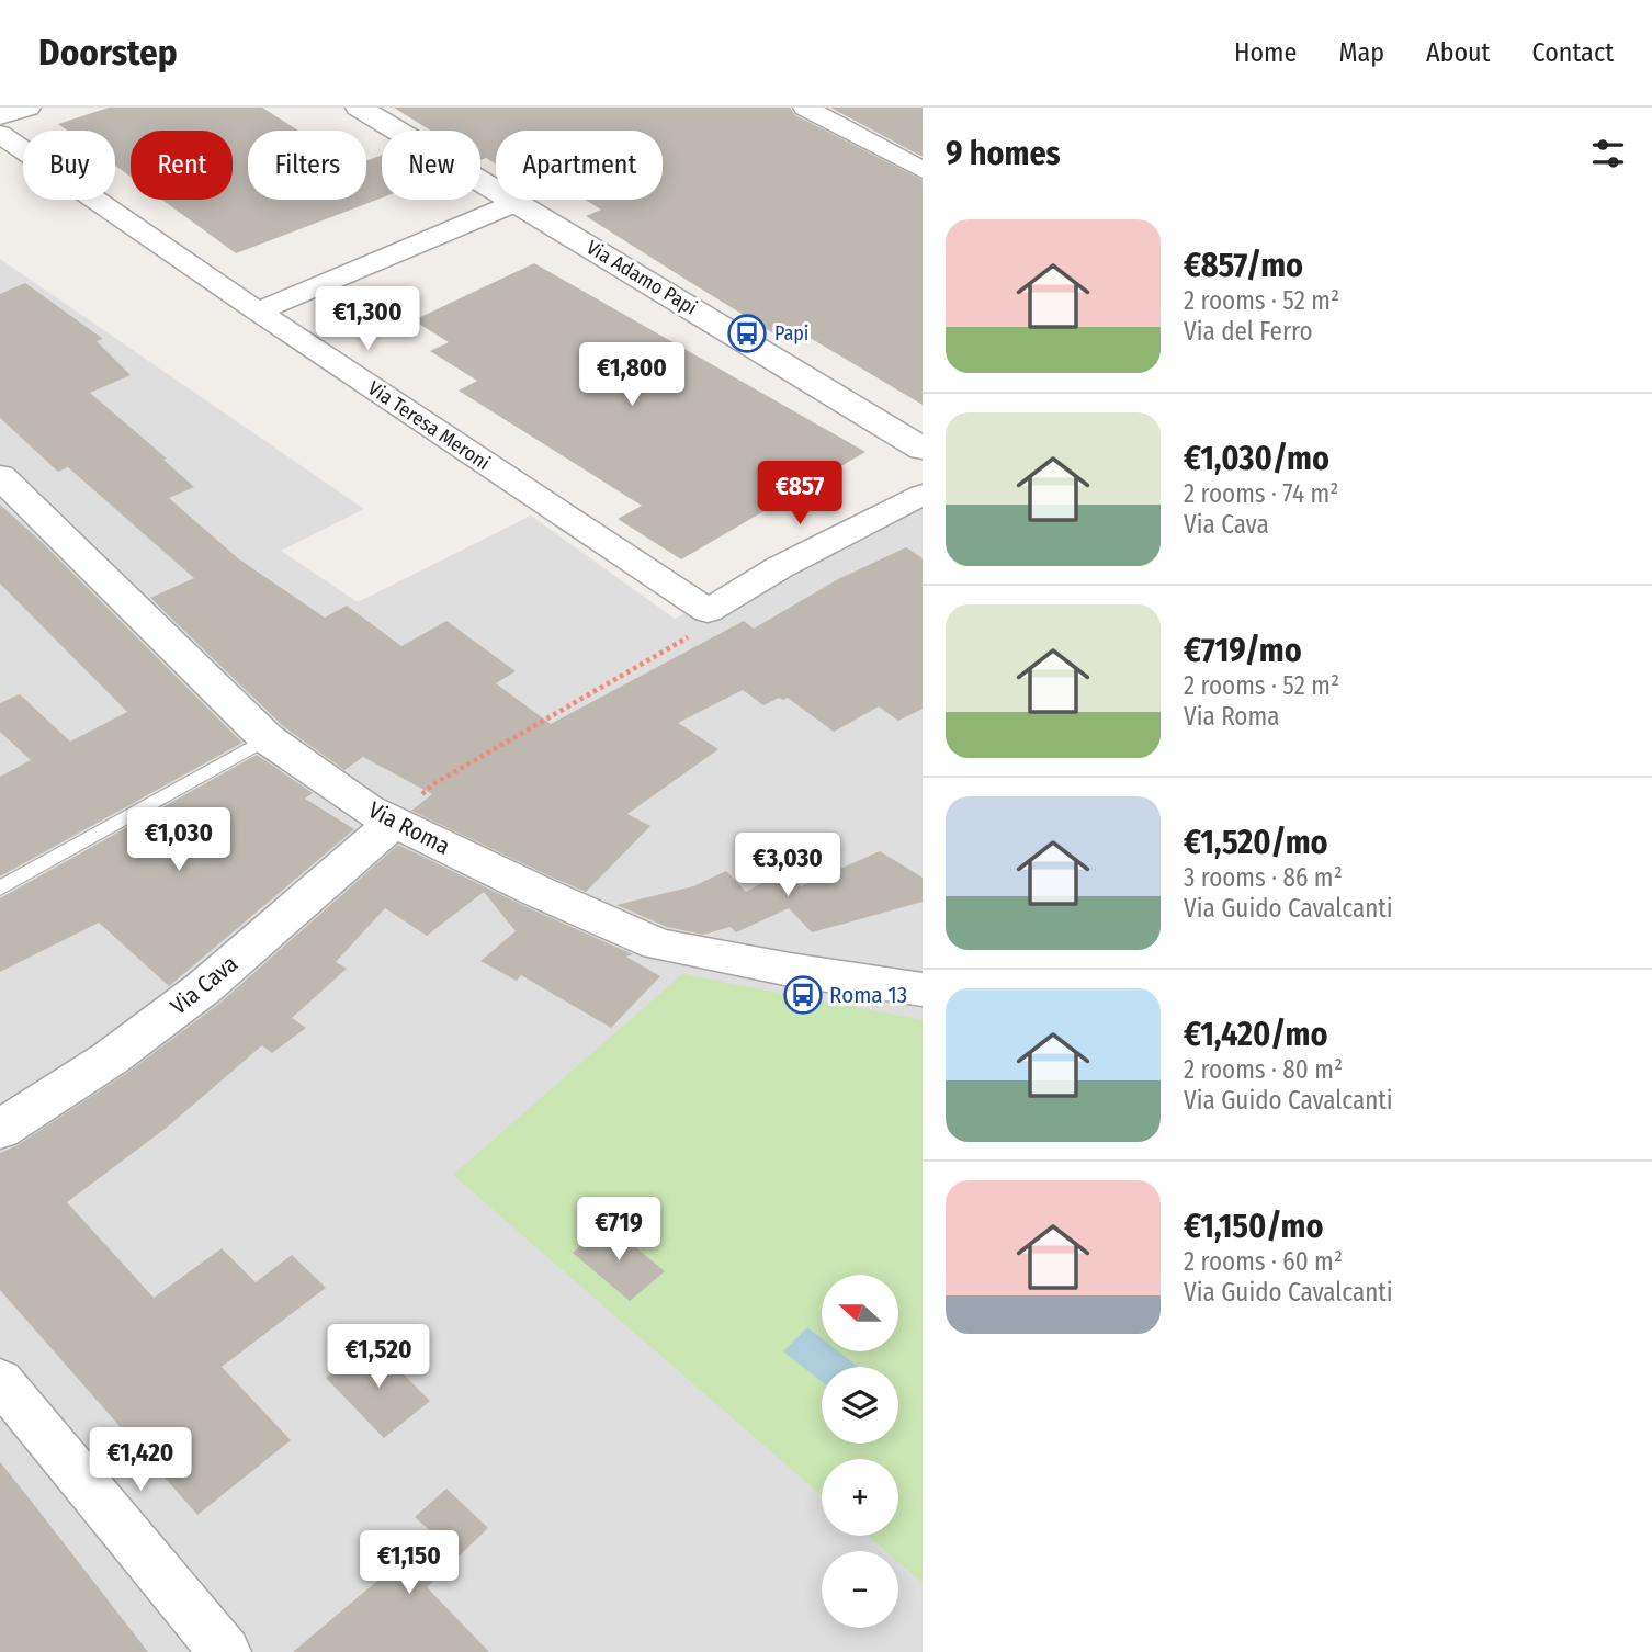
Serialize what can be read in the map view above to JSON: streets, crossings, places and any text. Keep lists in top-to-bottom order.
{
  "streets": {
    "street": [
      "Via Adamo Papi",
      "Via Teresa Meroni",
      "Via Roma",
      "Via Cava"
    ]
  },
  "crossings": [
    ["Via Roma", "Via Cava"]
  ],
  "places": {
    "bus stop": ["Papi", "Roma 13"]
  },
  "north": "left",
  "page": {
    "header": "Doorstep",
    "nav": [
      "Home",
      "Map",
      "About",
      "Contact"
    ],
    "heading": "9 homes",
    "chip": [
      "Buy",
      "Rent",
      "Filters",
      "New",
      "Apartment"
    ],
    "list": [
      {
        "name": "€857/mo",
        "note": "2 rooms · 52 m² · Via del Ferro"
      },
      {
        "name": "€1,030/mo",
        "note": "2 rooms · 74 m² · Via Cava"
      },
      {
        "name": "€719/mo",
        "note": "2 rooms · 52 m² · Via Roma"
      },
      {
        "name": "€1,520/mo",
        "note": "3 rooms · 86 m² · Via Guido Cavalcanti"
      },
      {
        "name": "€1,420/mo",
        "note": "2 rooms · 80 m² · Via Guido Cavalcanti"
      },
      {
        "name": "€1,150/mo",
        "note": "2 rooms · 60 m² · Via Guido Cavalcanti"
      }
    ],
    "price": [
      "€1,300",
      "€1,800",
      "€857",
      "€1,030",
      "€3,030",
      "€719",
      "€1,520",
      "€1,420",
      "€1,150"
    ],
    "map_buttons": ["+", "−"]
  }
}
